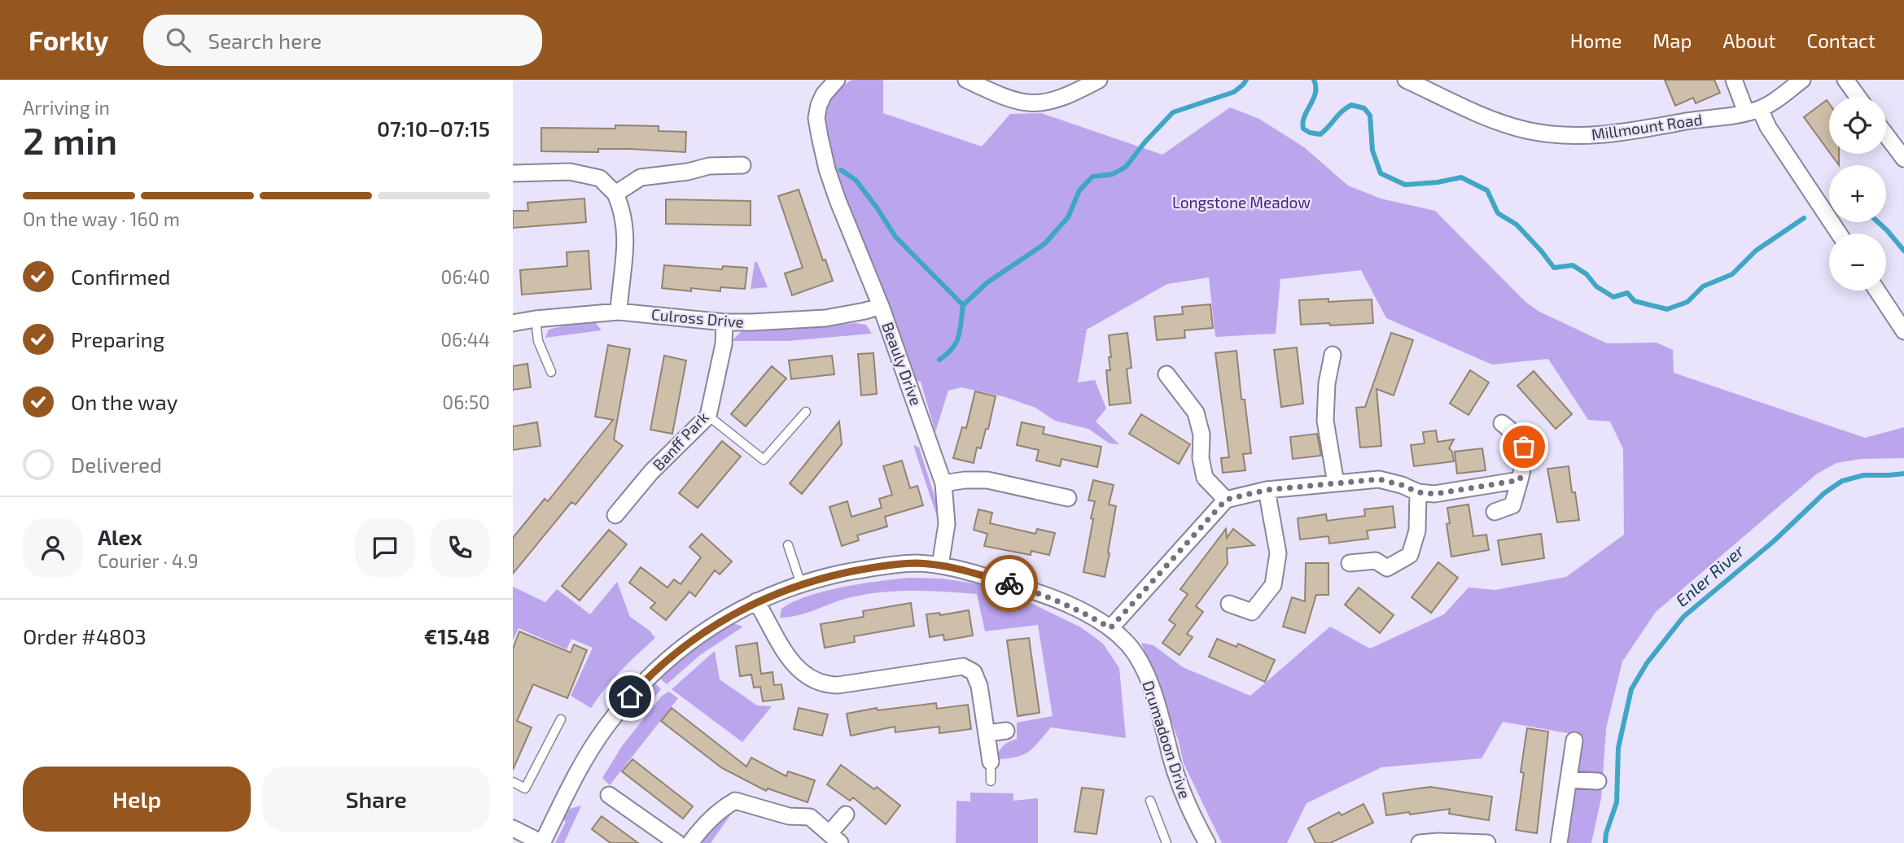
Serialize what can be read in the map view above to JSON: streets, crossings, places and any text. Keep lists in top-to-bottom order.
{
  "streets": {
    "street": [
      "Millmount Road",
      "Culross Drive",
      "Beauly Drive",
      "Banff Park",
      "Drumadoon Drive"
    ]
  },
  "crossings": [
    ["Culross Drive", "Beauly Drive"],
    ["Culross Drive", "Banff Park"],
    ["Beauly Drive", "Drumadoon Drive"]
  ],
  "water": ["Enler River"],
  "parks": ["Longstone Meadow"],
  "page": {
    "header": "Forkly",
    "search": "Search here",
    "nav": [
      "Home",
      "Map",
      "About",
      "Contact"
    ],
    "heading": ["2 min", "Arriving in", "07:10–07:15"],
    "panel": [
      "Alex",
      "Courier · 4.9",
      "Order #4803",
      "€15.48"
    ],
    "map_buttons": ["+", "−"],
    "bar": "On the way · 160 m",
    "list": [
      ["Confirmed", "06:40"],
      ["Preparing", "06:44"],
      ["On the way", "06:50"],
      "Delivered"
    ],
    "buttons": ["Help", "Share"]
  }
}
